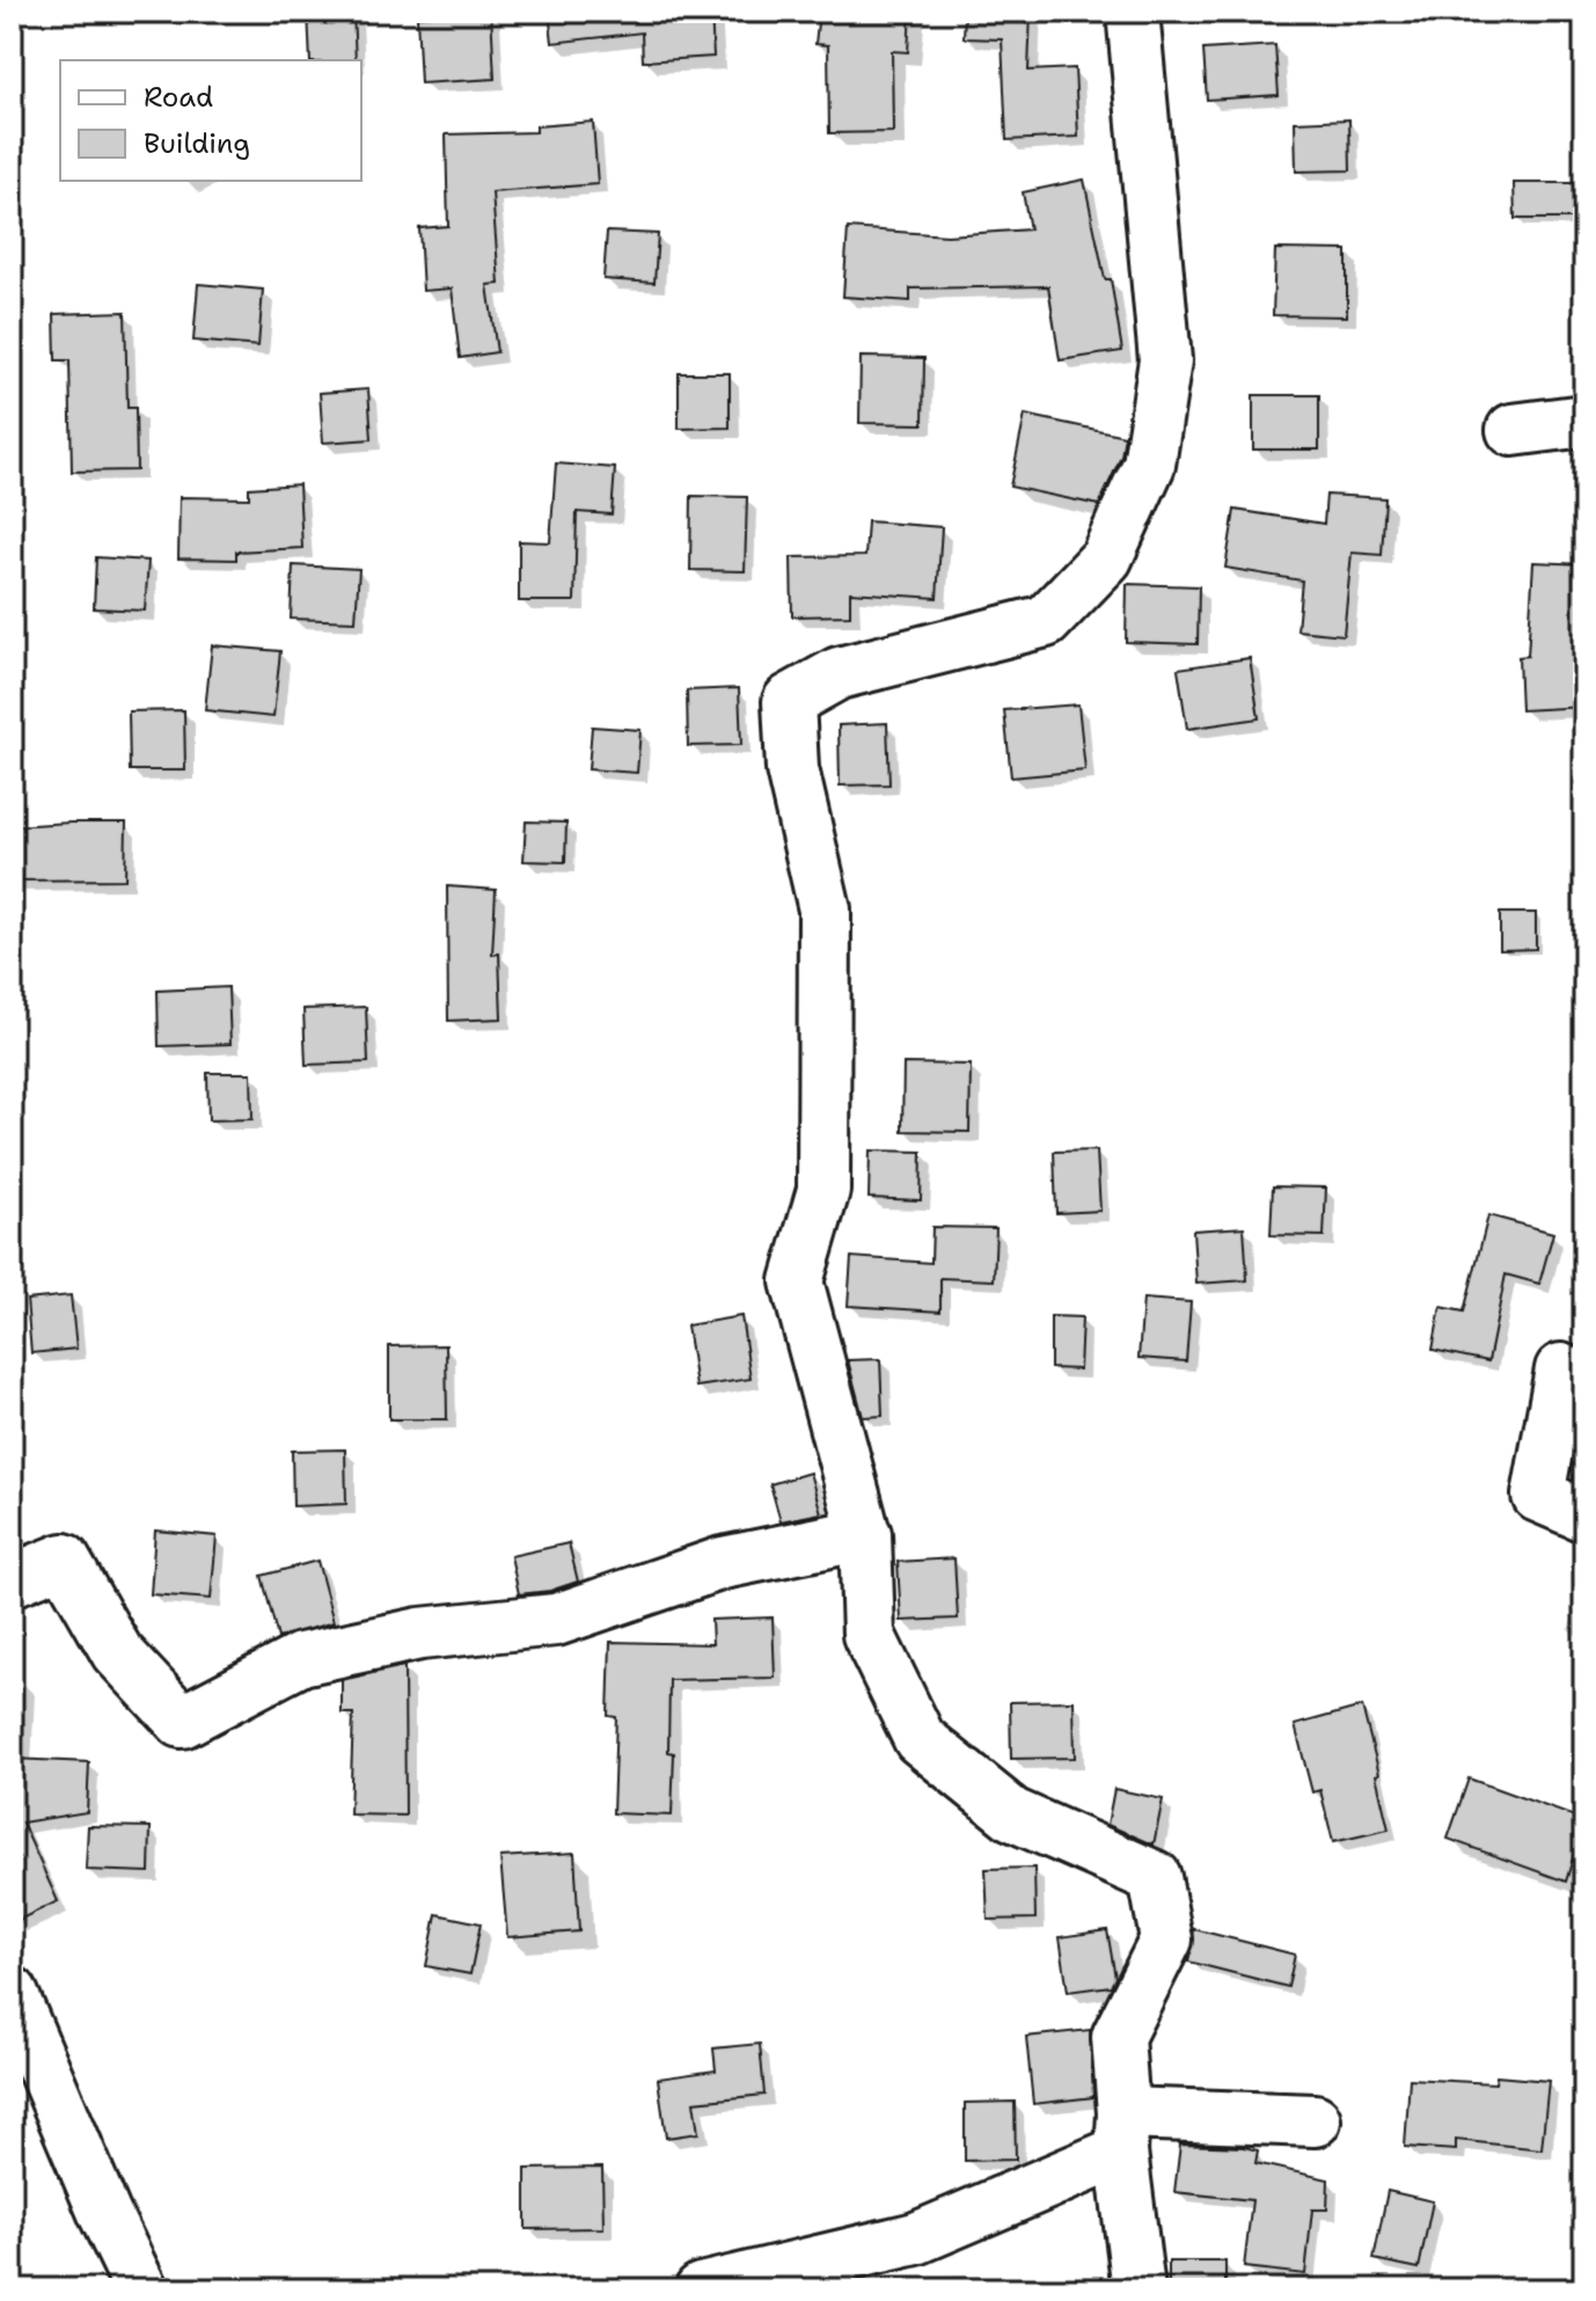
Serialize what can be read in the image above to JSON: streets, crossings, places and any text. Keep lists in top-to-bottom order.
{
  "legend": ["Road", "Building"]
}
